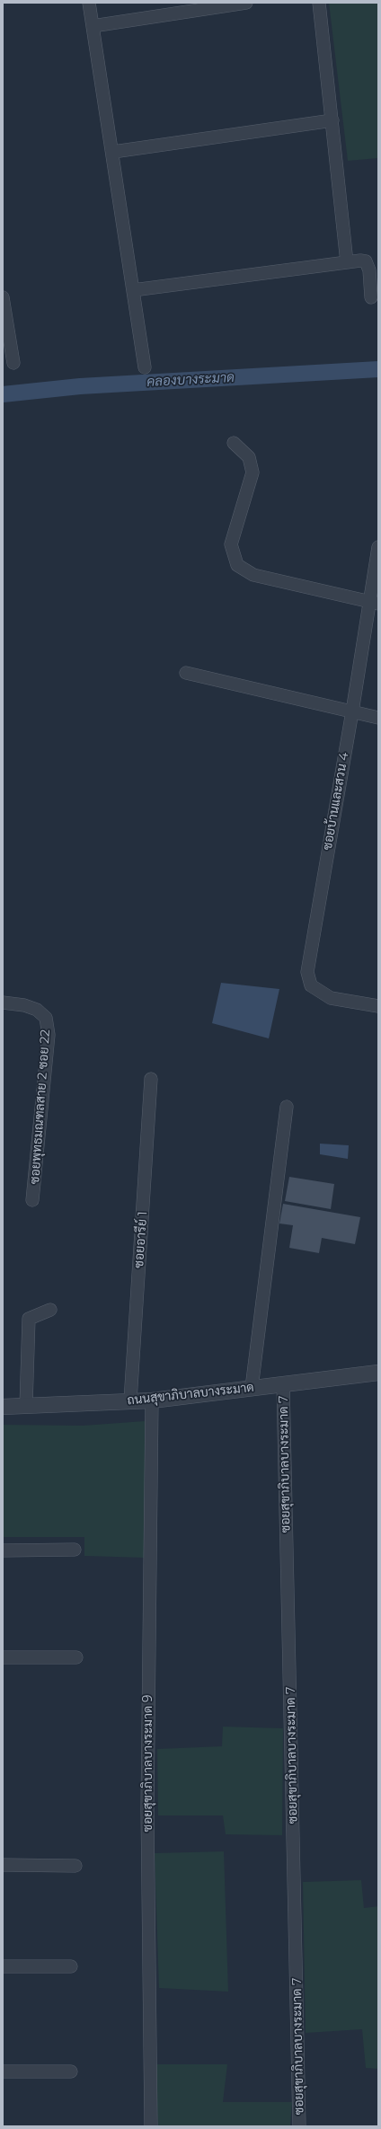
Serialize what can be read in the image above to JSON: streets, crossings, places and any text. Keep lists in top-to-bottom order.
{
  "streets": {
    "street": [
      "ซอยบ้านและสวน 4",
      "ซอยพุทธมณฑลสาย 2 ซอย 22",
      "ซอยอารีย์ 1",
      "ถนนสุขาภิบาลบางระมาด",
      "ซอยสุขาภิบาลบางระมาด 7",
      "ซอยสุขาภิบาลบางระมาด 9"
    ]
  },
  "crossings": [
    ["ซอยอารีย์ 1", "ถนนสุขาภิบาลบางระมาด"],
    ["ถนนสุขาภิบาลบางระมาด", "ซอยสุขาภิบาลบางระมาด 7"],
    ["ถนนสุขาภิบาลบางระมาด", "ซอยสุขาภิบาลบางระมาด 9"]
  ],
  "water": ["คลองบางระมาด"]
}
